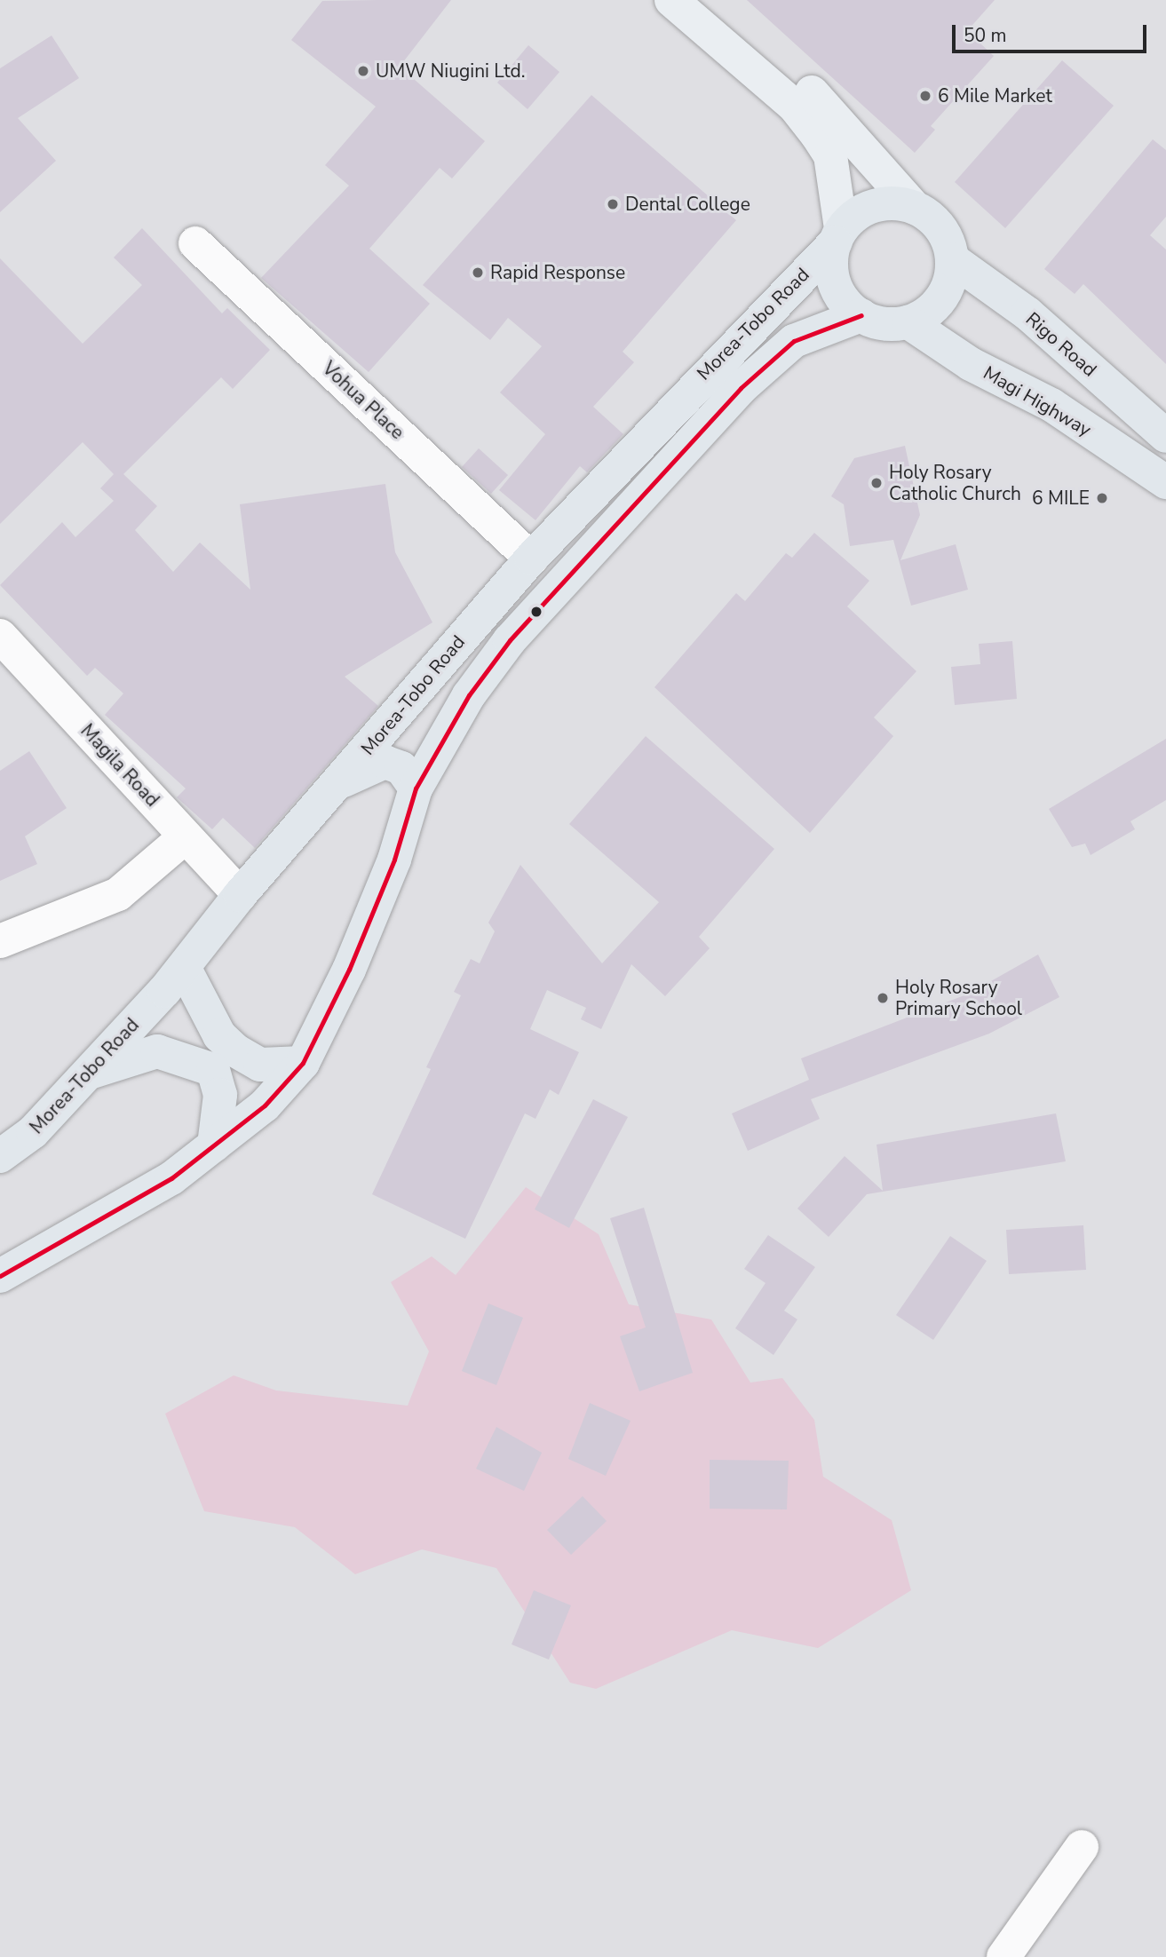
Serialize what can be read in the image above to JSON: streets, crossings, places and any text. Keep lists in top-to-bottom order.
{
  "streets": {
    "highway": ["Morea-Tobo Road", "Rigo Road", "Magi Highway"],
    "street": ["Vohua Place", "Magila Road"]
  },
  "crossings": [
    ["Morea-Tobo Road", "Rigo Road"],
    ["Morea-Tobo Road", "Vohua Place"],
    ["Morea-Tobo Road", "Magi Highway"],
    ["Morea-Tobo Road", "Magila Road"],
    ["Rigo Road", "Magi Highway"]
  ],
  "places": [
    "UMW Niugini Ltd.",
    "6 Mile Market",
    "Dental College",
    "Rapid Response",
    "Holy Rosary Catholic Church",
    "6 MILE",
    "Holy Rosary Primary School"
  ],
  "scale_bar": "50 m"
}
